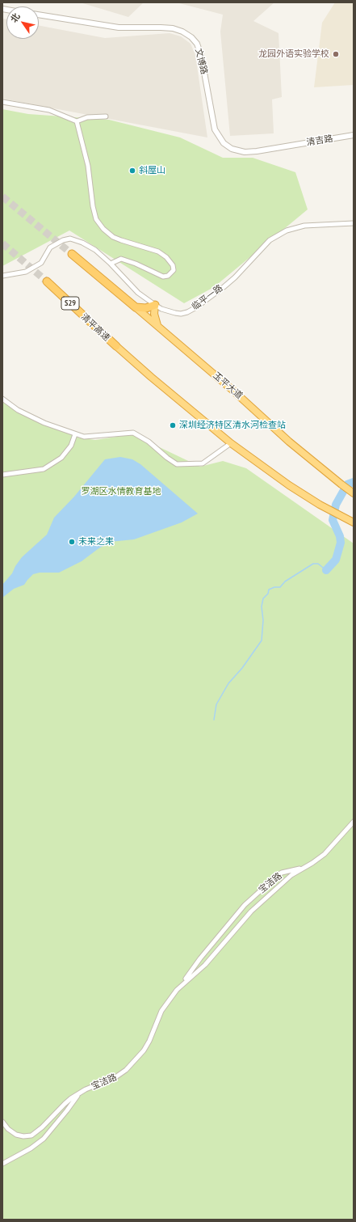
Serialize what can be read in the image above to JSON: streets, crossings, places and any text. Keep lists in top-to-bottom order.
{
  "streets": {
    "highway": ["S29", "清平高速", "玉平大道"],
    "street": [
      "文博路",
      "清吉路",
      "临平一路",
      "宝洁路"
    ]
  },
  "crossings": [
    ["文博路", "清吉路"]
  ],
  "parks": ["罗湖区水情教育基地"],
  "places": [
    "龙园外语实验学校",
    "斜屋山",
    "深圳经济特区清水河检查站",
    "未来之耒"
  ],
  "north": "top left"
}
